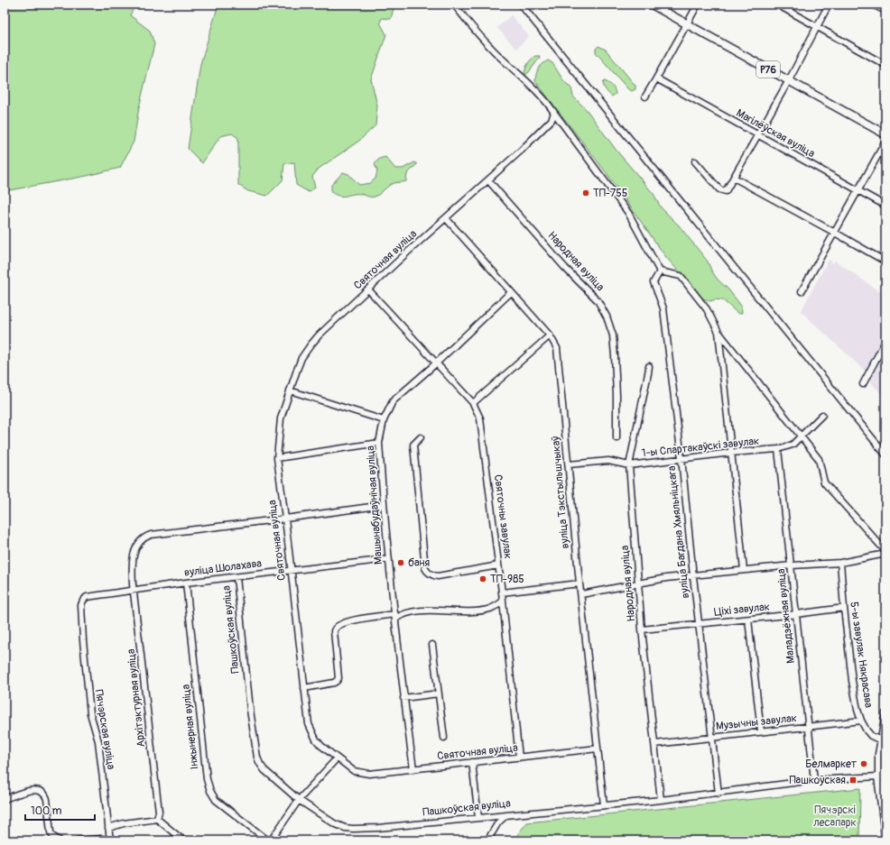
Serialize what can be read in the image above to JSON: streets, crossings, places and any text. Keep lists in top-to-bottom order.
{
  "streets": {
    "main road": ["Р76"],
    "street": [
      "Магілёўская вуліца",
      "Святочная вуліца",
      "Народная вуліца",
      "1-ы Спартакаўскі завулак",
      "вуліца Тэкстыльшчыкаў",
      "Машынабудаўнічая вуліца",
      "Святочны завулак",
      "вуліца Багдана Хмяльніцкага",
      "вуліца Шолахава",
      "Ціхі завулак",
      "Маладзёжная вуліца",
      "Пашкоўская вуліца",
      "5-ы завулак Някрасава",
      "Архітэктурная вуліца",
      "Музычны завулак",
      "Інжынерная вуліца",
      "Пячэрская вуліца"
    ]
  },
  "crossings": [
    ["Святочная вуліца", "Народная вуліца"],
    ["Святочная вуліца", "вуліца Тэкстыльшчыкаў"],
    ["Святочная вуліца", "Машынабудаўнічая вуліца"],
    ["Святочная вуліца", "Святочны завулак"],
    ["Святочная вуліца", "вуліца Шолахава"],
    ["Святочная вуліца", "Архітэктурная вуліца"],
    ["Народная вуліца", "1-ы Спартакаўскі завулак"],
    ["Народная вуліца", "Ціхі завулак"],
    ["Народная вуліца", "Пашкоўская вуліца"],
    ["Народная вуліца", "Музычны завулак"],
    ["1-ы Спартакаўскі завулак", "вуліца Тэкстыльшчыкаў"],
    ["1-ы Спартакаўскі завулак", "вуліца Багдана Хмяльніцкага"],
    ["1-ы Спартакаўскі завулак", "Маладзёжная вуліца"],
    ["вуліца Тэкстыльшчыкаў", "Машынабудаўнічая вуліца"],
    ["вуліца Тэкстыльшчыкаў", "Пашкоўская вуліца"],
    ["Машынабудаўнічая вуліца", "Святочны завулак"],
    ["Машынабудаўнічая вуліца", "вуліца Шолахава"],
    ["вуліца Багдана Хмяльніцкага", "Ціхі завулак"],
    ["вуліца Багдана Хмяльніцкага", "Пашкоўская вуліца"],
    ["вуліца Багдана Хмяльніцкага", "Музычны завулак"],
    ["вуліца Шолахава", "Пашкоўская вуліца"],
    ["вуліца Шолахава", "Архітэктурная вуліца"],
    ["вуліца Шолахава", "Інжынерная вуліца"],
    ["вуліца Шолахава", "Пячэрская вуліца"],
    ["Ціхі завулак", "Маладзёжная вуліца"],
    ["Ціхі завулак", "5-ы завулак Някрасава"],
    ["Маладзёжная вуліца", "Пашкоўская вуліца"],
    ["Маладзёжная вуліца", "Музычны завулак"],
    ["5-ы завулак Някрасава", "Музычны завулак"]
  ],
  "parks": ["Пячэрскі лесапарк"],
  "places": {
    "other": [
      "ТП-755",
      "баня",
      "ТП-985",
      "Белмаркет"
    ],
    "transit": ["Пашкоўская"]
  },
  "scale_bar": "100 m"
}
